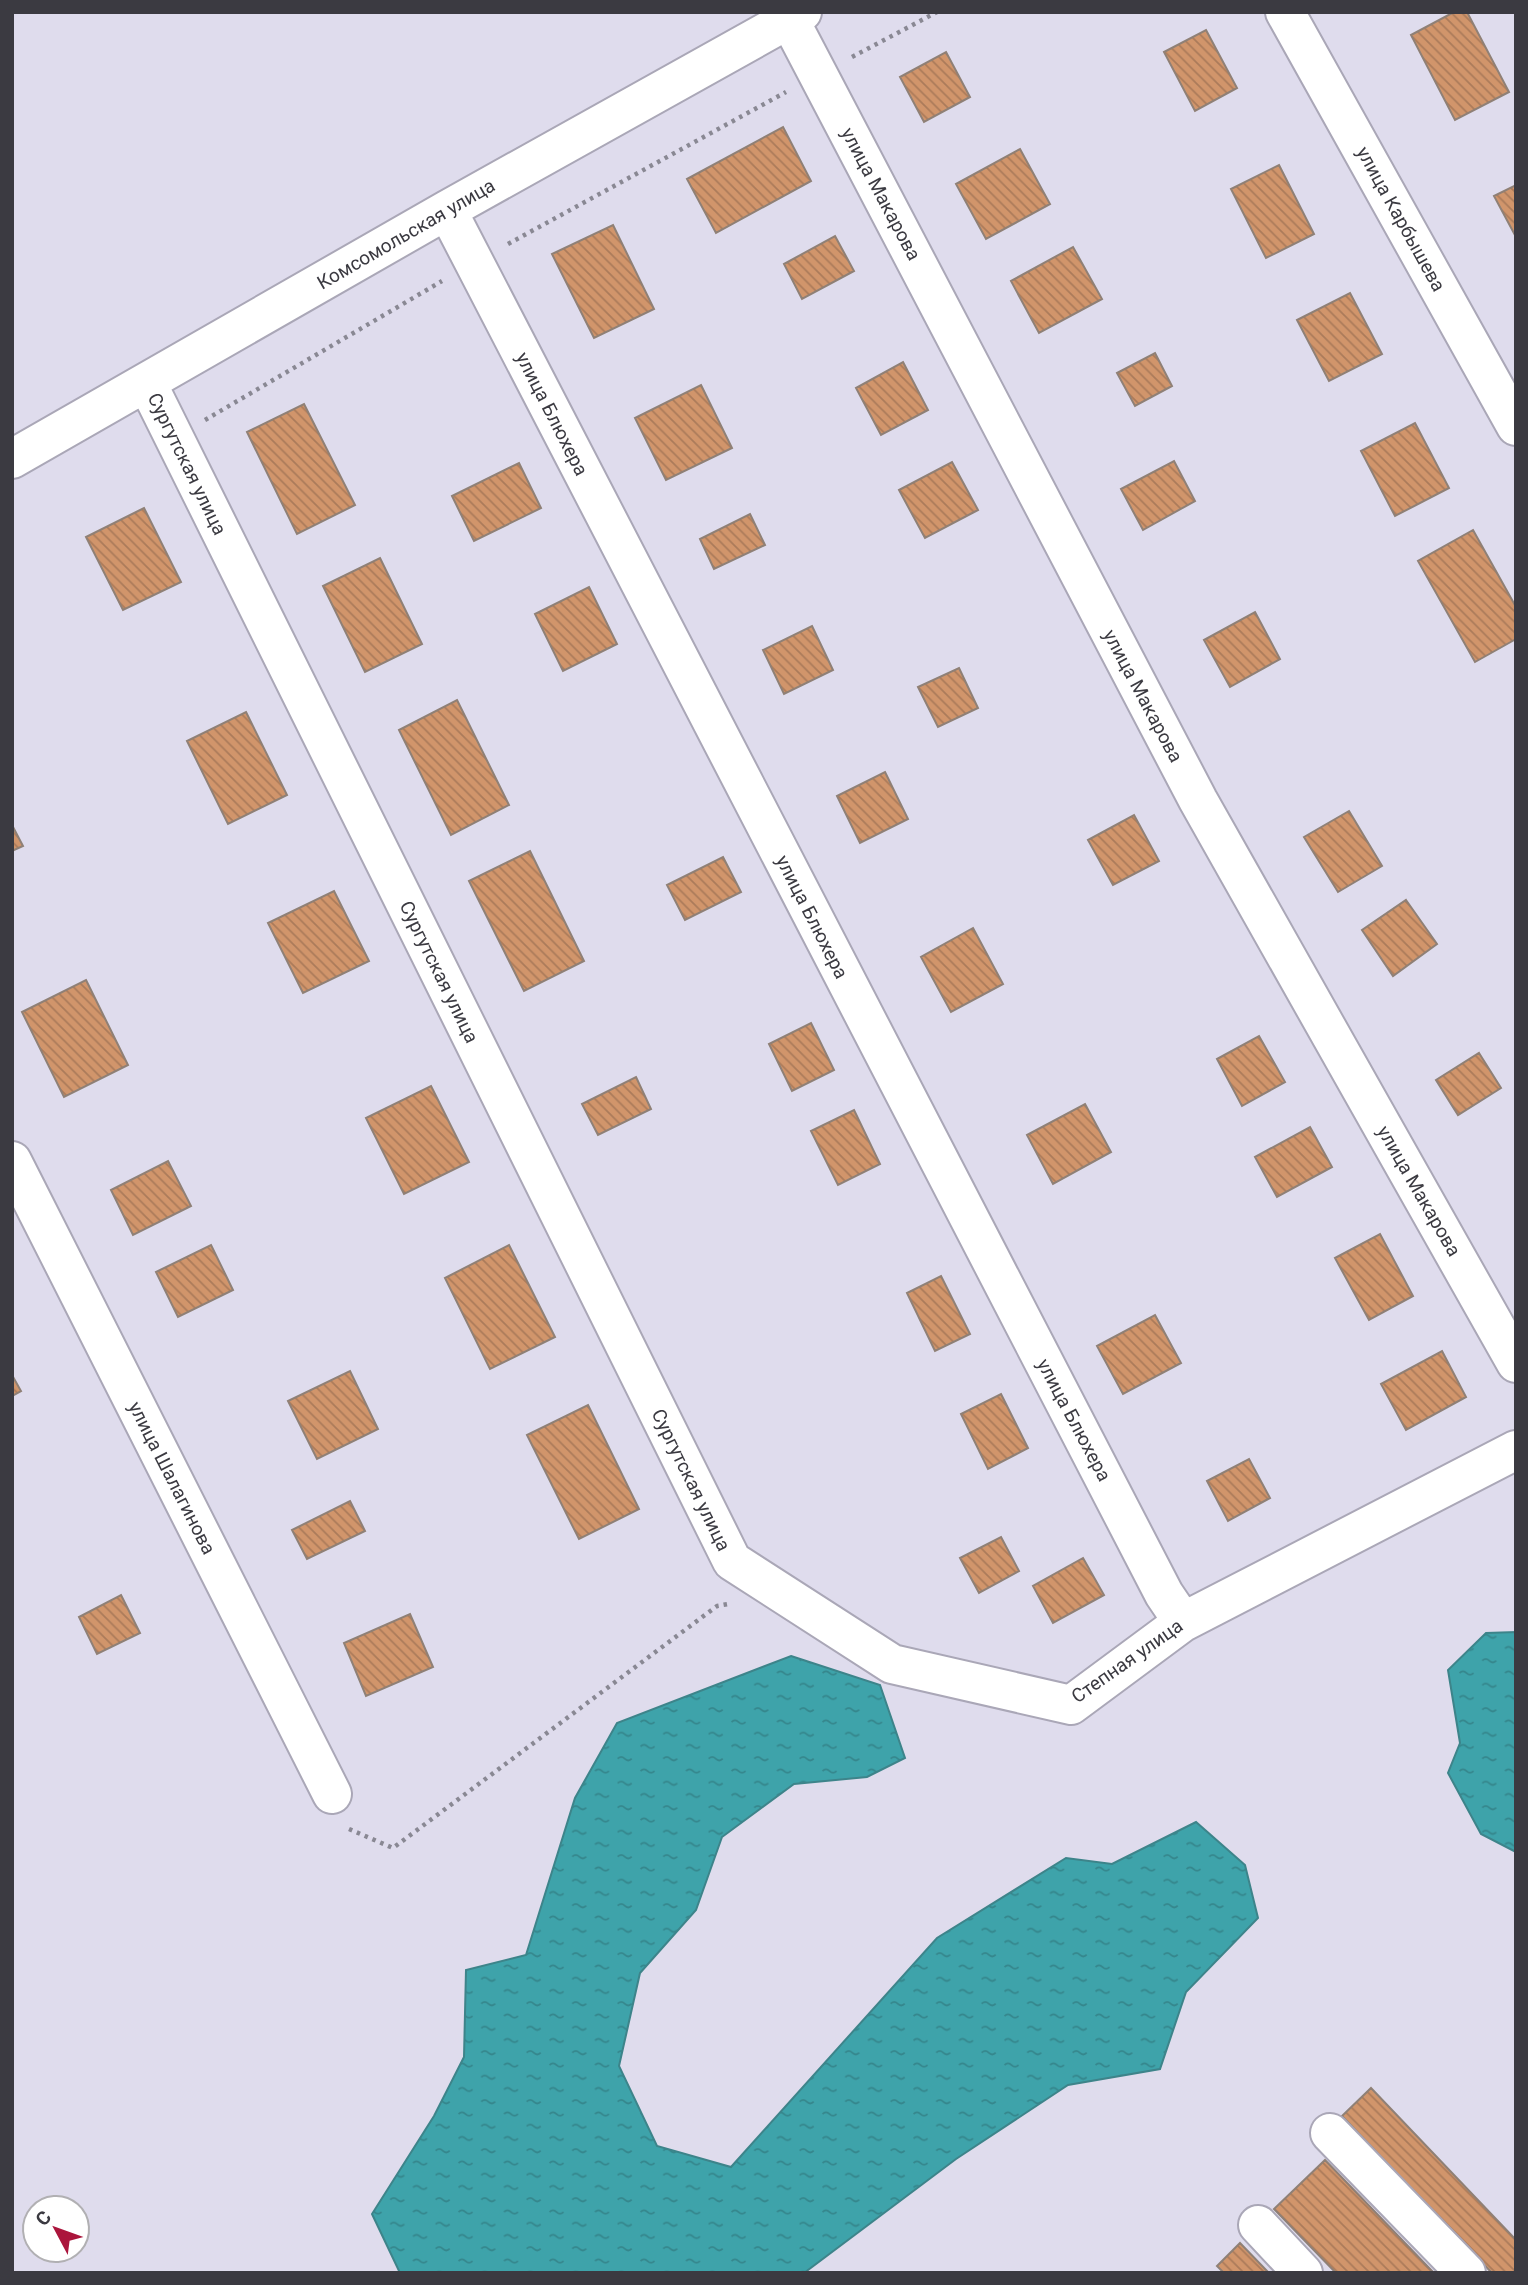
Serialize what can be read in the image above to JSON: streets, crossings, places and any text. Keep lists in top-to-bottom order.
{
  "streets": {
    "street": [
      "улица Макарова",
      "улица Карбышева",
      "Комсомольская улица",
      "улица Блюхера",
      "Сургутская улица",
      "улица Шалагинова",
      "Степная улица"
    ]
  },
  "crossings": [
    ["улица Макарова", "Комсомольская улица"],
    ["Комсомольская улица", "улица Блюхера"],
    ["Комсомольская улица", "Сургутская улица"],
    ["улица Блюхера", "Степная улица"],
    ["Сургутская улица", "Степная улица"]
  ],
  "north": "top left"
}
